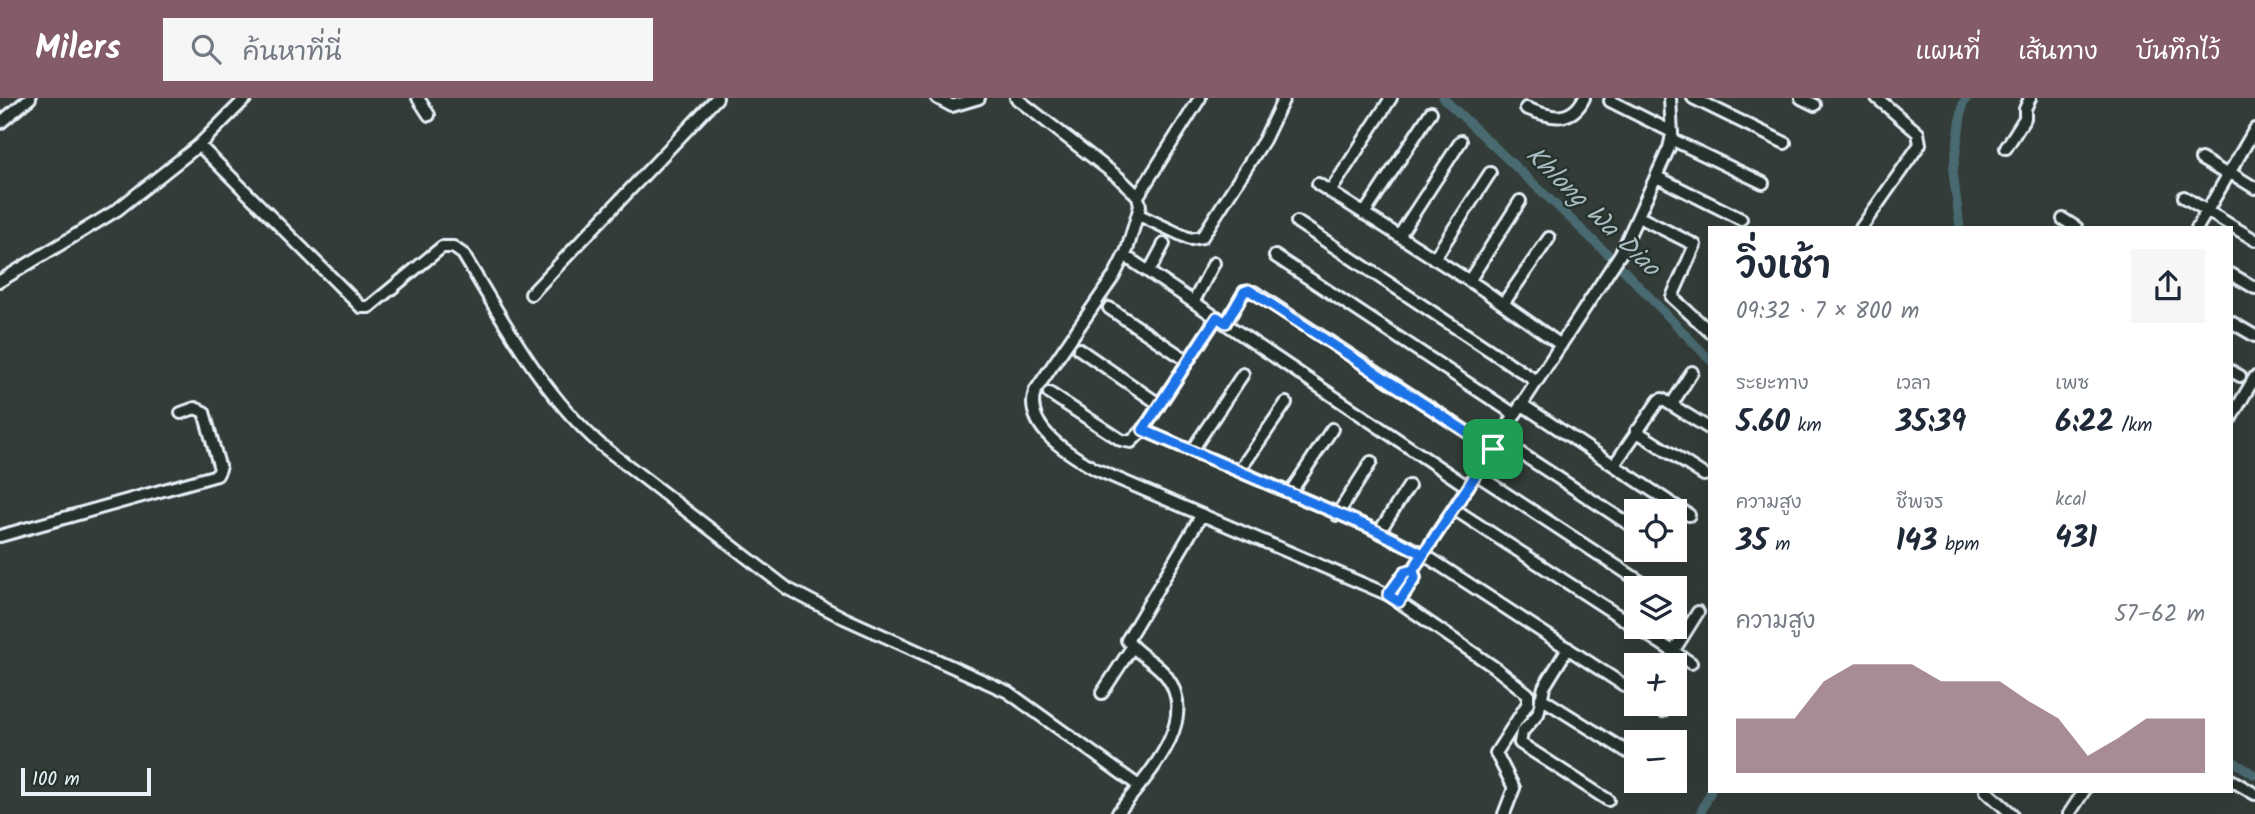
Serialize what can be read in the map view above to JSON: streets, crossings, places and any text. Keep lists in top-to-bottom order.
{
  "water": ["Khlong Wa Diao"],
  "scale_bar": "100 m",
  "page": {
    "header": "Milers",
    "search": "ค้นหาที่นี่",
    "nav": ["แผนที่", "เส้นทาง", "บันทึกไว้"],
    "heading": ["วิ่งเช้า", "09:32 · 7 × 800 m"],
    "stats": [
      ["ระยะทาง", "5.60 km"],
      ["เวลา", "35:39"],
      ["เพซ", "6:22 /km"],
      ["ความสูง", "35 m"],
      ["ชีพจร", "143 bpm"],
      ["kcal", "431"]
    ],
    "map_buttons": ["+", "−"],
    "chart": ["ความสูง", "57–62 m"],
    "scale": "100 m"
  }
}
